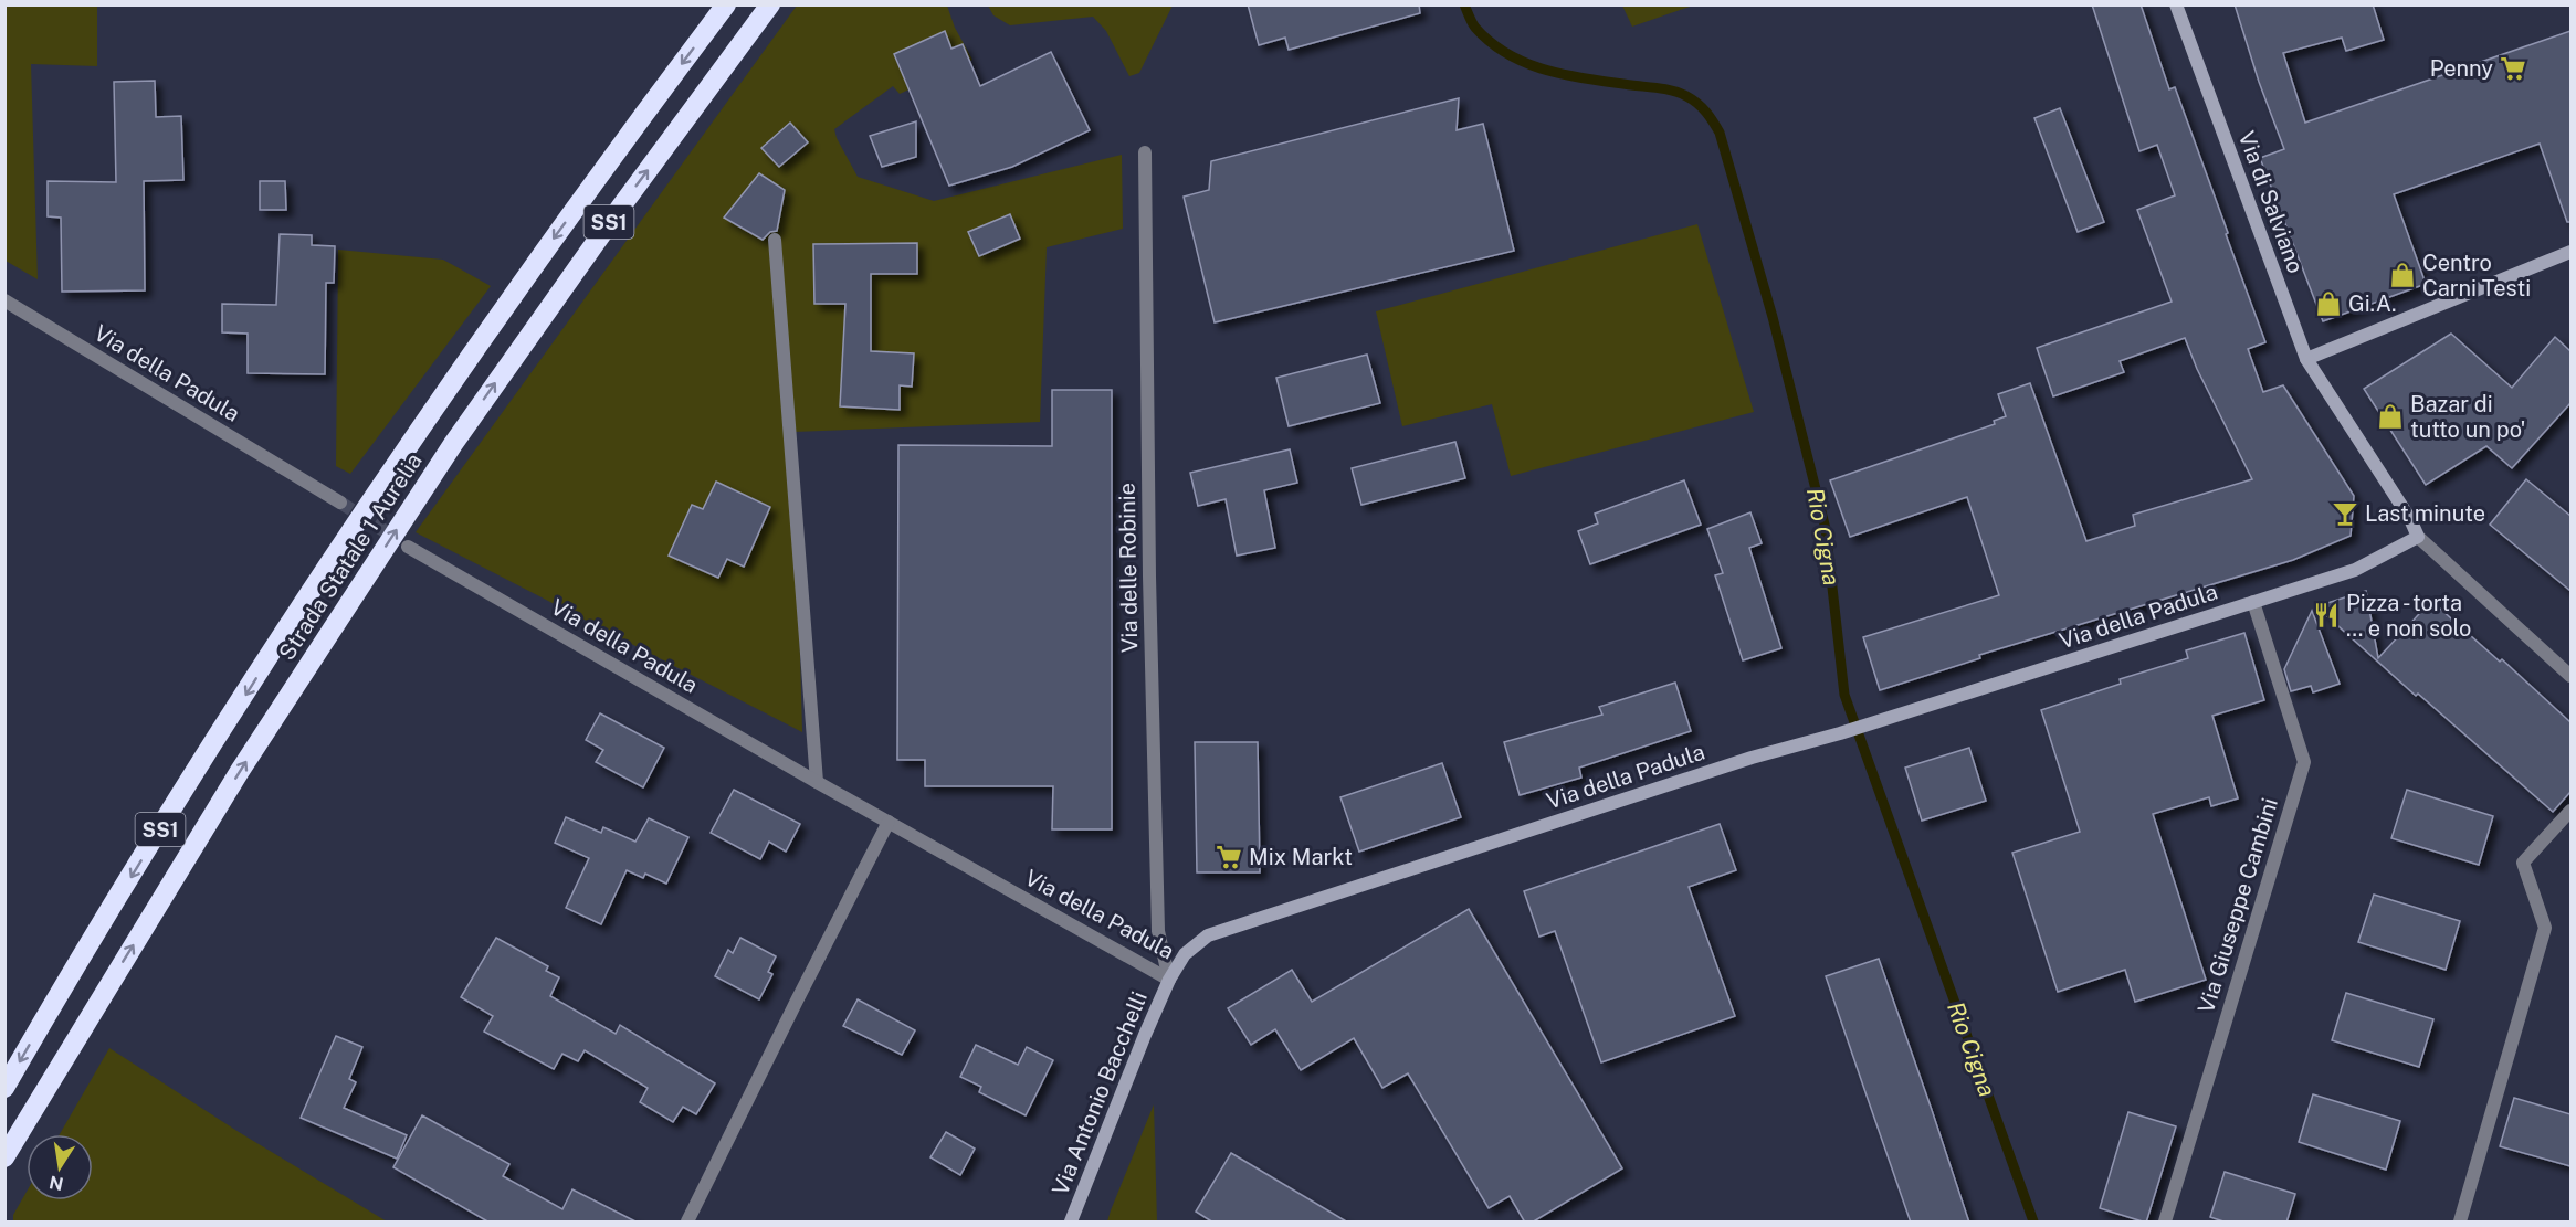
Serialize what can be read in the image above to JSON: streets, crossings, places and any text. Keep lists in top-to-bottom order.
{
  "streets": {
    "highway": ["SS1", "Strada Statale 1 Aurelia"],
    "street": [
      "Via di Salviano",
      "Via della Padula",
      "Via delle Robinie",
      "Via Giuseppe Cambini",
      "Via Antonio Bacchelli"
    ]
  },
  "crossings": [
    ["Via di Salviano", "Via della Padula"],
    ["Via della Padula", "Via delle Robinie"],
    ["Via della Padula", "Via Giuseppe Cambini"],
    ["Via della Padula", "Via Antonio Bacchelli"],
    ["Via delle Robinie", "Via Antonio Bacchelli"]
  ],
  "water": ["Rio Cigna"],
  "places": {
    "supermarket": ["Penny", "Mix Markt"],
    "shop": ["Centro Carni Testi", "Gi.A.", "Bazar di tutto un po'"],
    "bar": ["Last minute"],
    "restaurant": ["Pizza - torta … e non solo"]
  },
  "north": "bottom"
}
